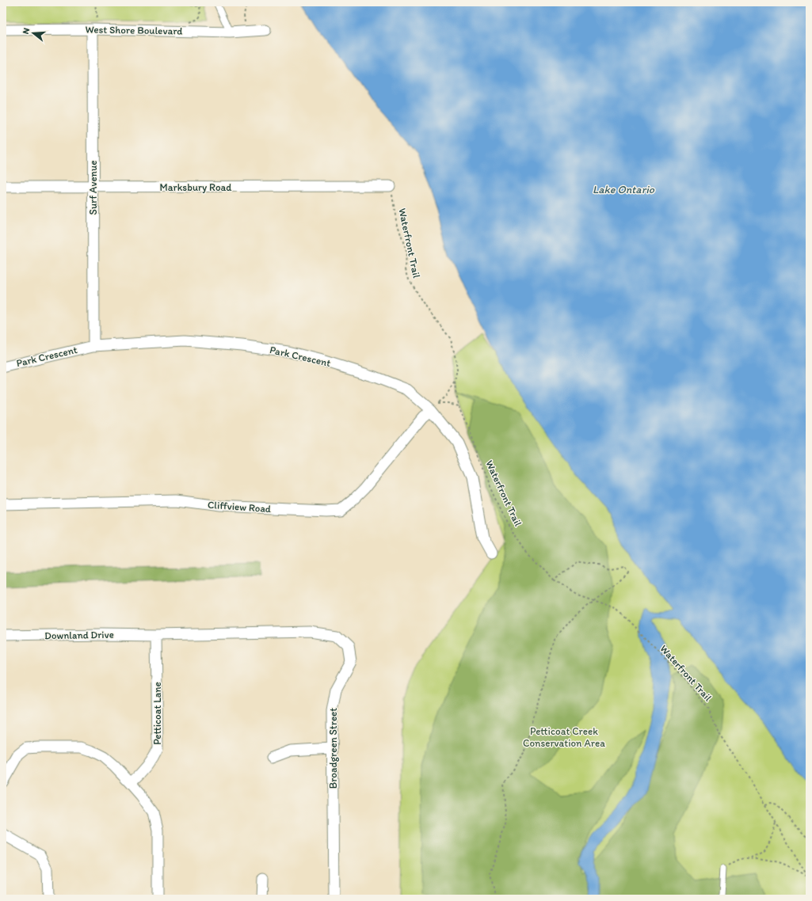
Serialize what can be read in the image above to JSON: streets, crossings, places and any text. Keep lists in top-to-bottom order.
{
  "streets": {
    "street": [
      "West Shore Boulevard",
      "Marksbury Road",
      "Surf Avenue",
      "Park Crescent",
      "Cliffview Road",
      "Downland Drive",
      "Petticoat Lane",
      "Broadgreen Street"
    ],
    "path": ["Waterfront Trail"]
  },
  "crossings": [
    ["West Shore Boulevard", "Surf Avenue"],
    ["Marksbury Road", "Surf Avenue"],
    ["Marksbury Road", "Waterfront Trail"],
    ["Surf Avenue", "Park Crescent"],
    ["Park Crescent", "Cliffview Road"],
    ["Downland Drive", "Petticoat Lane"],
    ["Downland Drive", "Broadgreen Street"],
    ["Petticoat Lane", "Broadgreen Street"]
  ],
  "water": ["Lake Ontario"],
  "parks": ["Petticoat Creek Conservation Area"],
  "north": "left"
}
